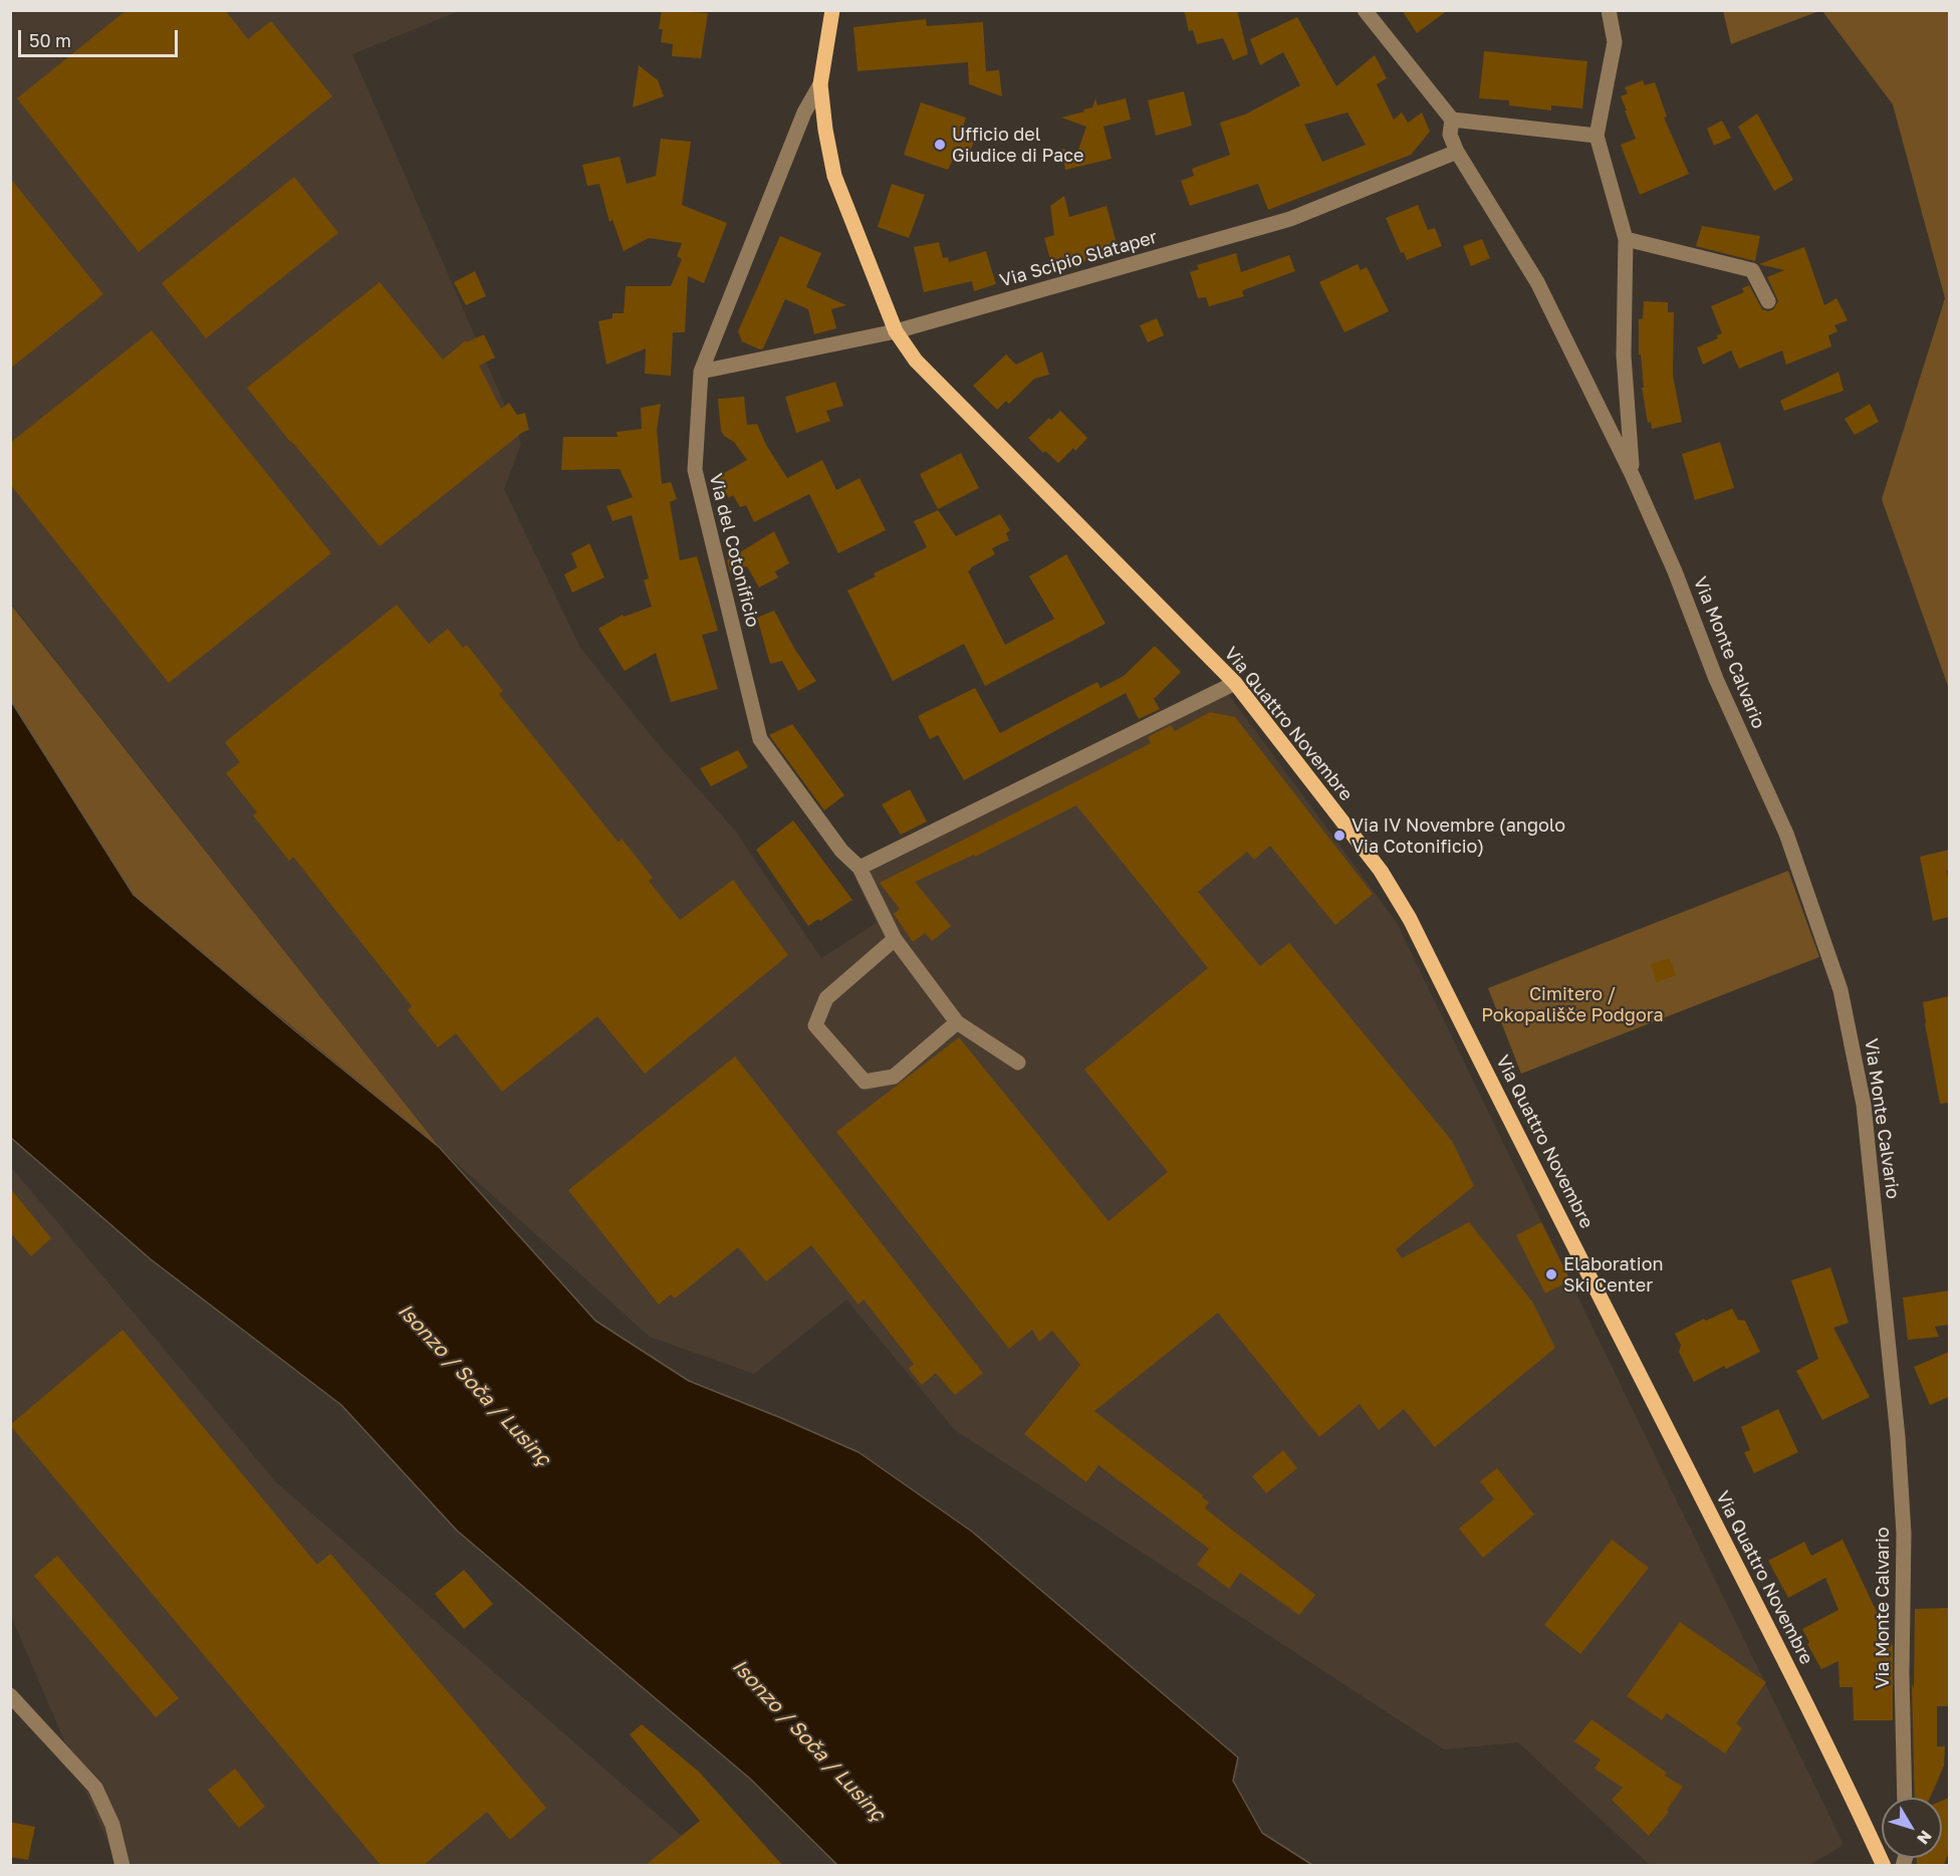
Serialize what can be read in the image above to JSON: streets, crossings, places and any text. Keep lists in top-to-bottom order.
{
  "streets": {
    "main road": ["Via Quattro Novembre"],
    "street": ["Via Scipio Slataper", "Via del Cotonificio", "Via Monte Calvario"]
  },
  "crossings": [
    ["Via Scipio Slataper", "Via del Cotonificio"],
    ["Via Scipio Slataper", "Via Monte Calvario"],
    ["Via Scipio Slataper", "Via Quattro Novembre"],
    ["Via del Cotonificio", "Via Quattro Novembre"]
  ],
  "water": ["Isonzo / Soča / Lusinç"],
  "parks": ["Cimitero / Pokopališče Podgora"],
  "places": ["Ufficio del Giudice di Pace", "Via IV Novembre (angolo Via Cotonificio)", "Elaboration Ski Center"],
  "scale_bar": "50 m",
  "north": "bottom right"
}
